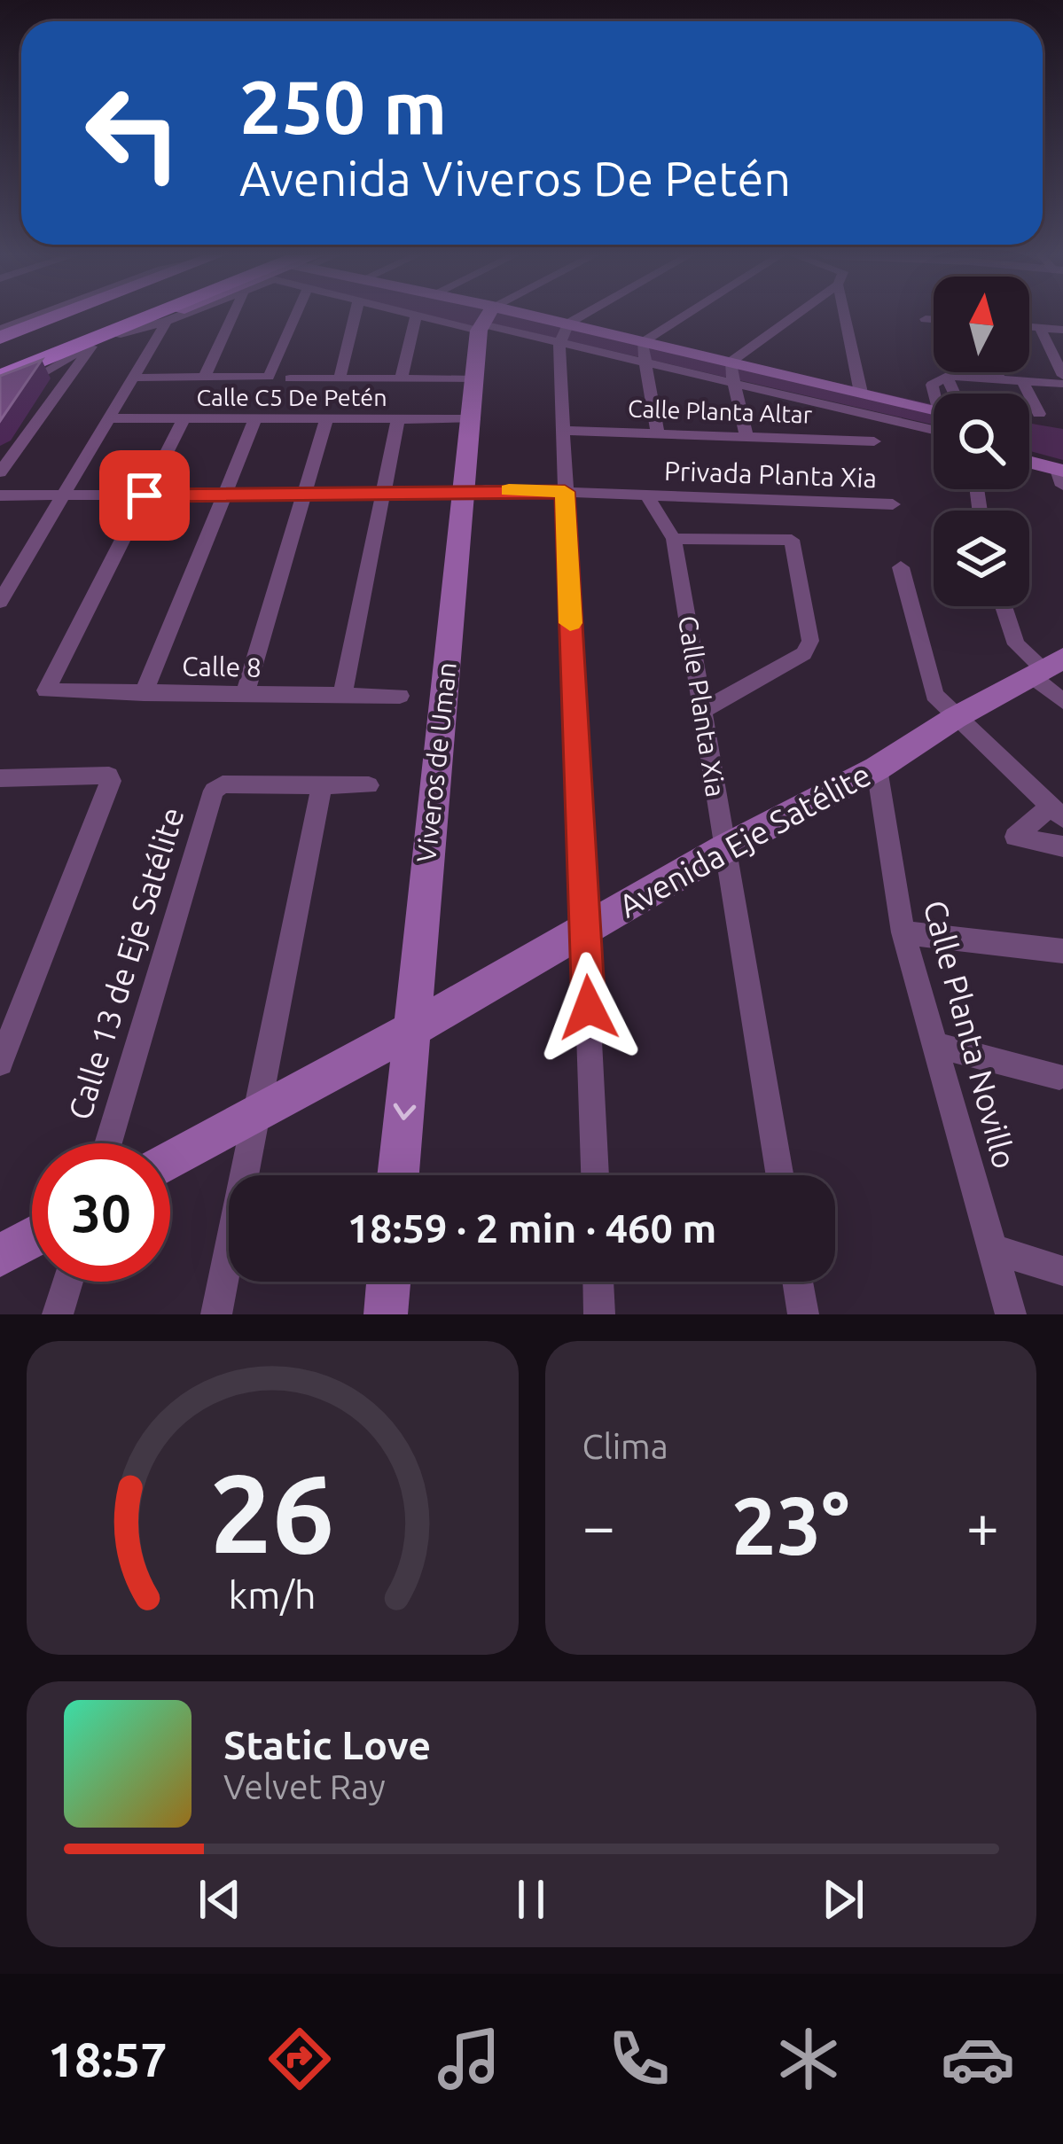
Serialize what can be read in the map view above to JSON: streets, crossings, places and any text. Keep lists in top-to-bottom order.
{
  "streets": {
    "street": [
      "Calle C5 De Petén",
      "Calle Planta Altar",
      "Privada Planta Xia",
      "Calle 8",
      "Calle Planta Xia",
      "Viveros de Uman",
      "Avenida Eje Satélite",
      "Calle 13 de Eje Satélite",
      "Calle Planta Novillo"
    ]
  },
  "crossings": [
    ["Calle C5 De Petén", "Viveros de Uman"],
    ["Privada Planta Xia", "Calle Planta Xia"],
    ["Calle Planta Xia", "Avenida Eje Satélite"],
    ["Viveros de Uman", "Avenida Eje Satélite"],
    ["Avenida Eje Satélite", "Calle Planta Novillo"]
  ],
  "north": "top",
  "page": {
    "turn": ["250 m", "Avenida Viveros De Petén"],
    "limit": "30",
    "trip": "18:59 · 2 min · 460 m",
    "tile": "Clima",
    "heat": ["−", "23°", "+"],
    "song": ["Static Love", "Velvet Ray"],
    "tabs": "18:57",
    "gauge": ["26", "km/h"]
  }
}
